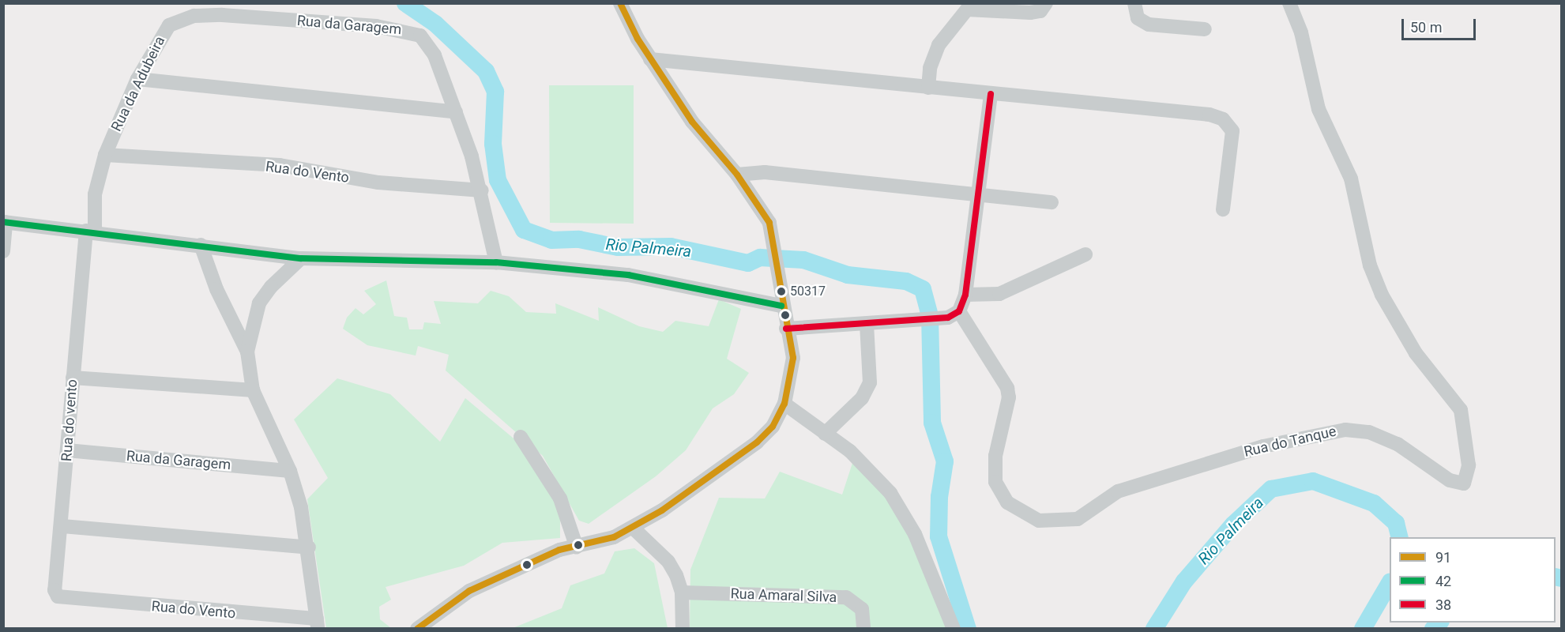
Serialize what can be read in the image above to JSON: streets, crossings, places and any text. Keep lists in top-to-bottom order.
{
  "streets": {
    "street": [
      "Rua da Garagem",
      "Rua da Adubeira",
      "Rua do Vento",
      "Rua do vento",
      "Rua do Tanque",
      "Rua Amaral Silva"
    ]
  },
  "crossings": [
    ["Rua da Garagem", "Rua da Adubeira"],
    ["Rua da Garagem", "Rua do Vento"],
    ["Rua da Garagem", "Rua do vento"],
    ["Rua da Adubeira", "Rua do Vento"],
    ["Rua do Vento", "Rua do vento"]
  ],
  "water": ["Rio Palmeira"],
  "places": ["50317"],
  "lines": ["transit line 91", "transit line 38", "transit line 42"],
  "legend": ["91", "42", "38"],
  "scale_bar": "50 m"
}
